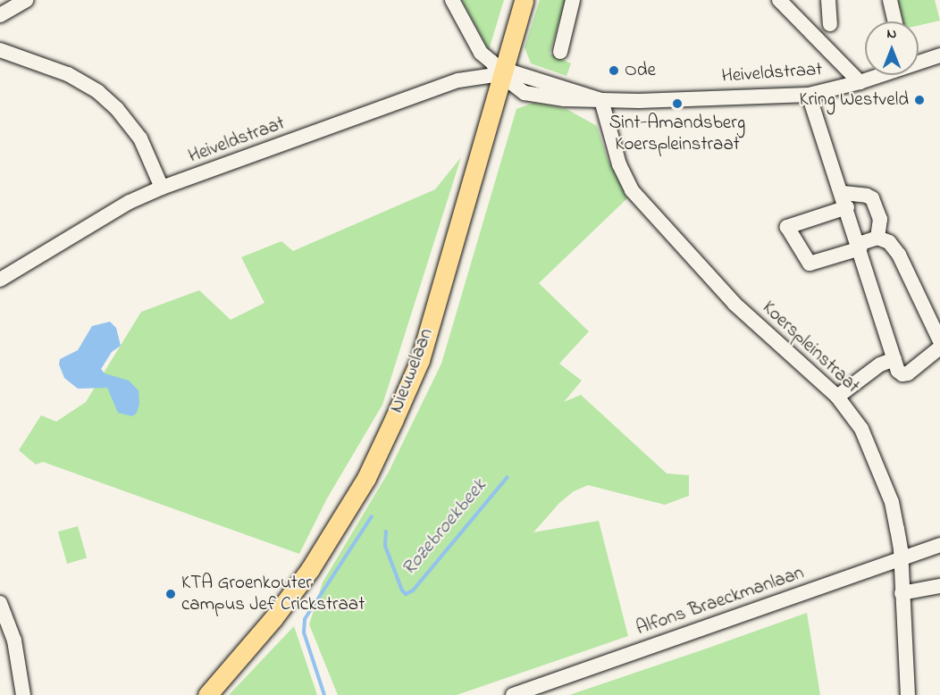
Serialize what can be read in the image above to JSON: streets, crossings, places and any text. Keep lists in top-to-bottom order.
{
  "streets": {
    "main road": ["Nieuwelaan"],
    "street": ["Heiveldstraat", "Koerspleinstraat", "Alfons Braeckmanlaan"]
  },
  "crossings": [
    ["Heiveldstraat", "Koerspleinstraat"],
    ["Heiveldstraat", "Nieuwelaan"],
    ["Koerspleinstraat", "Alfons Braeckmanlaan"]
  ],
  "water": ["Rozebroekbeek"],
  "places": [
    "Ode",
    "Kring Westveld",
    "Sint-Amandsberg Koerspleinstraat",
    "KTA Groenkouter campus Jef Crickstraat"
  ],
  "north": "top"
}
